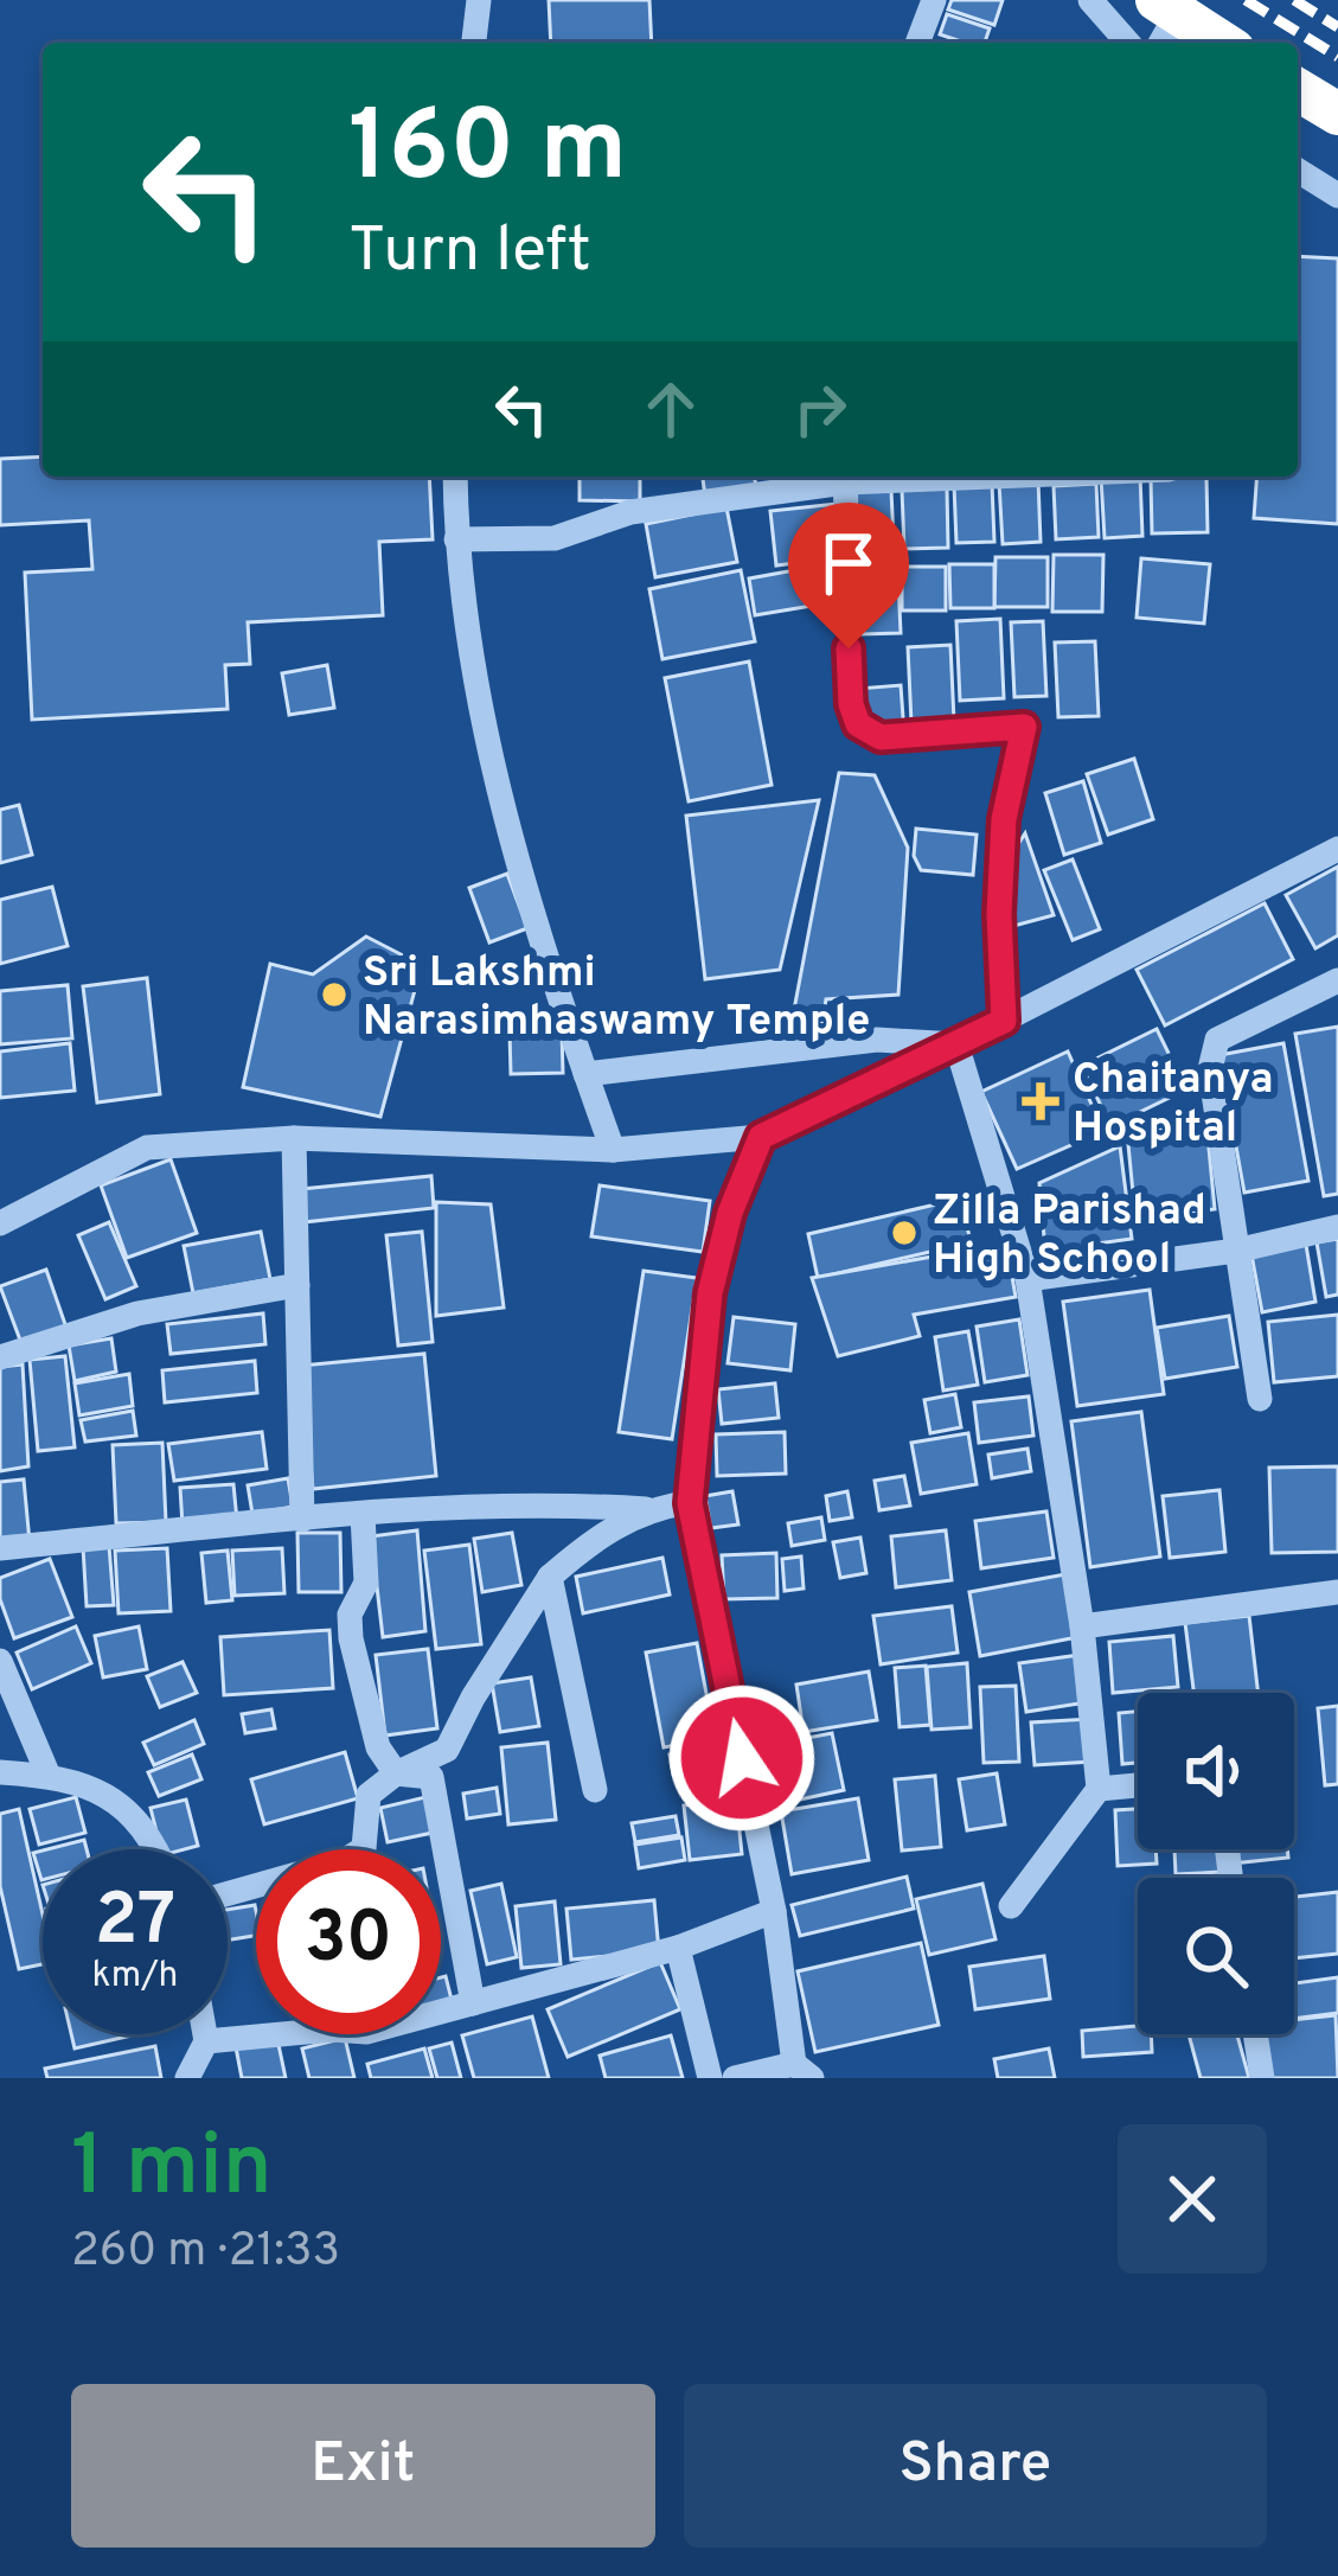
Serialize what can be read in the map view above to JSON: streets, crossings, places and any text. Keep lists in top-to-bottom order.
{
  "places": {
    "other": ["Sri Lakshmi Narasimhaswamy Temple", "Zilla Parishad High School"],
    "health": ["Chaitanya Hospital"]
  },
  "page": {
    "turn": ["160 m", "Turn left"],
    "speed": "27 km/h",
    "limit": "30",
    "heading": ["1 min", "260 m · 21:33"],
    "buttons": ["Exit", "Share"]
  }
}
